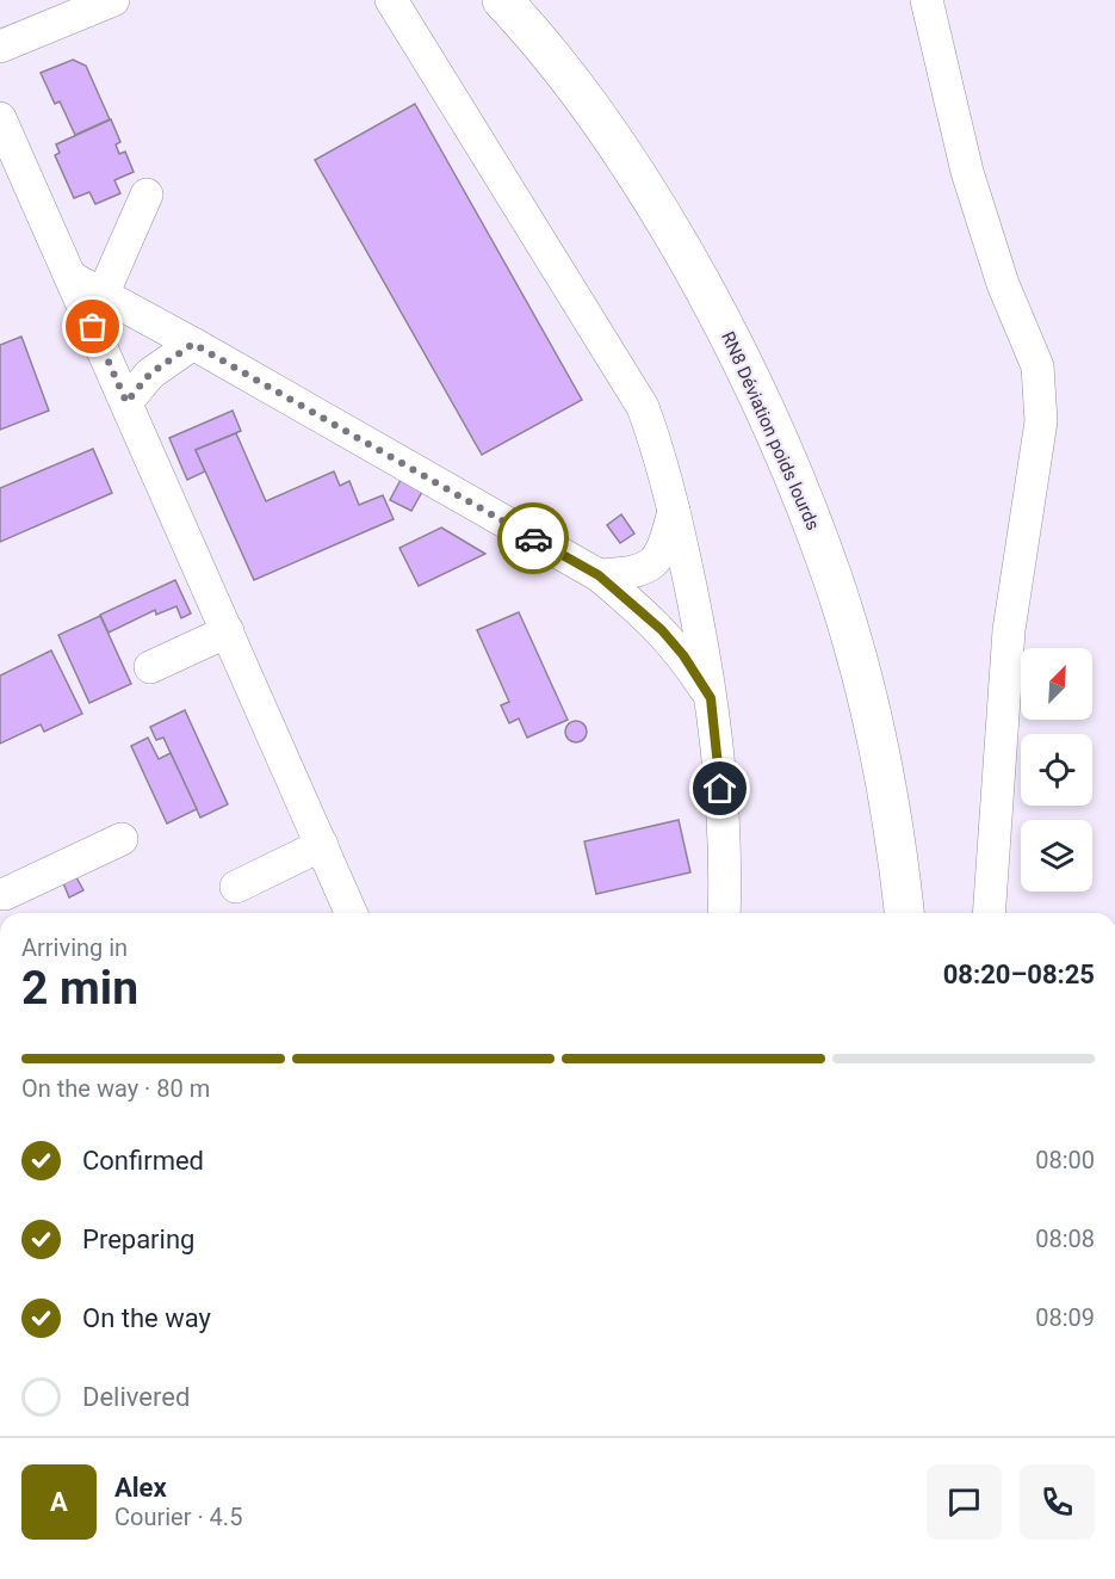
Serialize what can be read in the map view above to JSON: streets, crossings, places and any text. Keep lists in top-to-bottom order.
{
  "streets": {
    "main road": ["RN8 Déviation poids lourds"]
  },
  "north": "top right",
  "page": {
    "heading": ["2 min", "Arriving in", "08:20–08:25"],
    "panel": ["Alex", "Courier · 4.5"],
    "bar": "On the way · 80 m",
    "list": [
      ["Confirmed", "08:00"],
      ["Preparing", "08:08"],
      ["On the way", "08:09"],
      "Delivered"
    ],
    "round": "A"
  }
}
